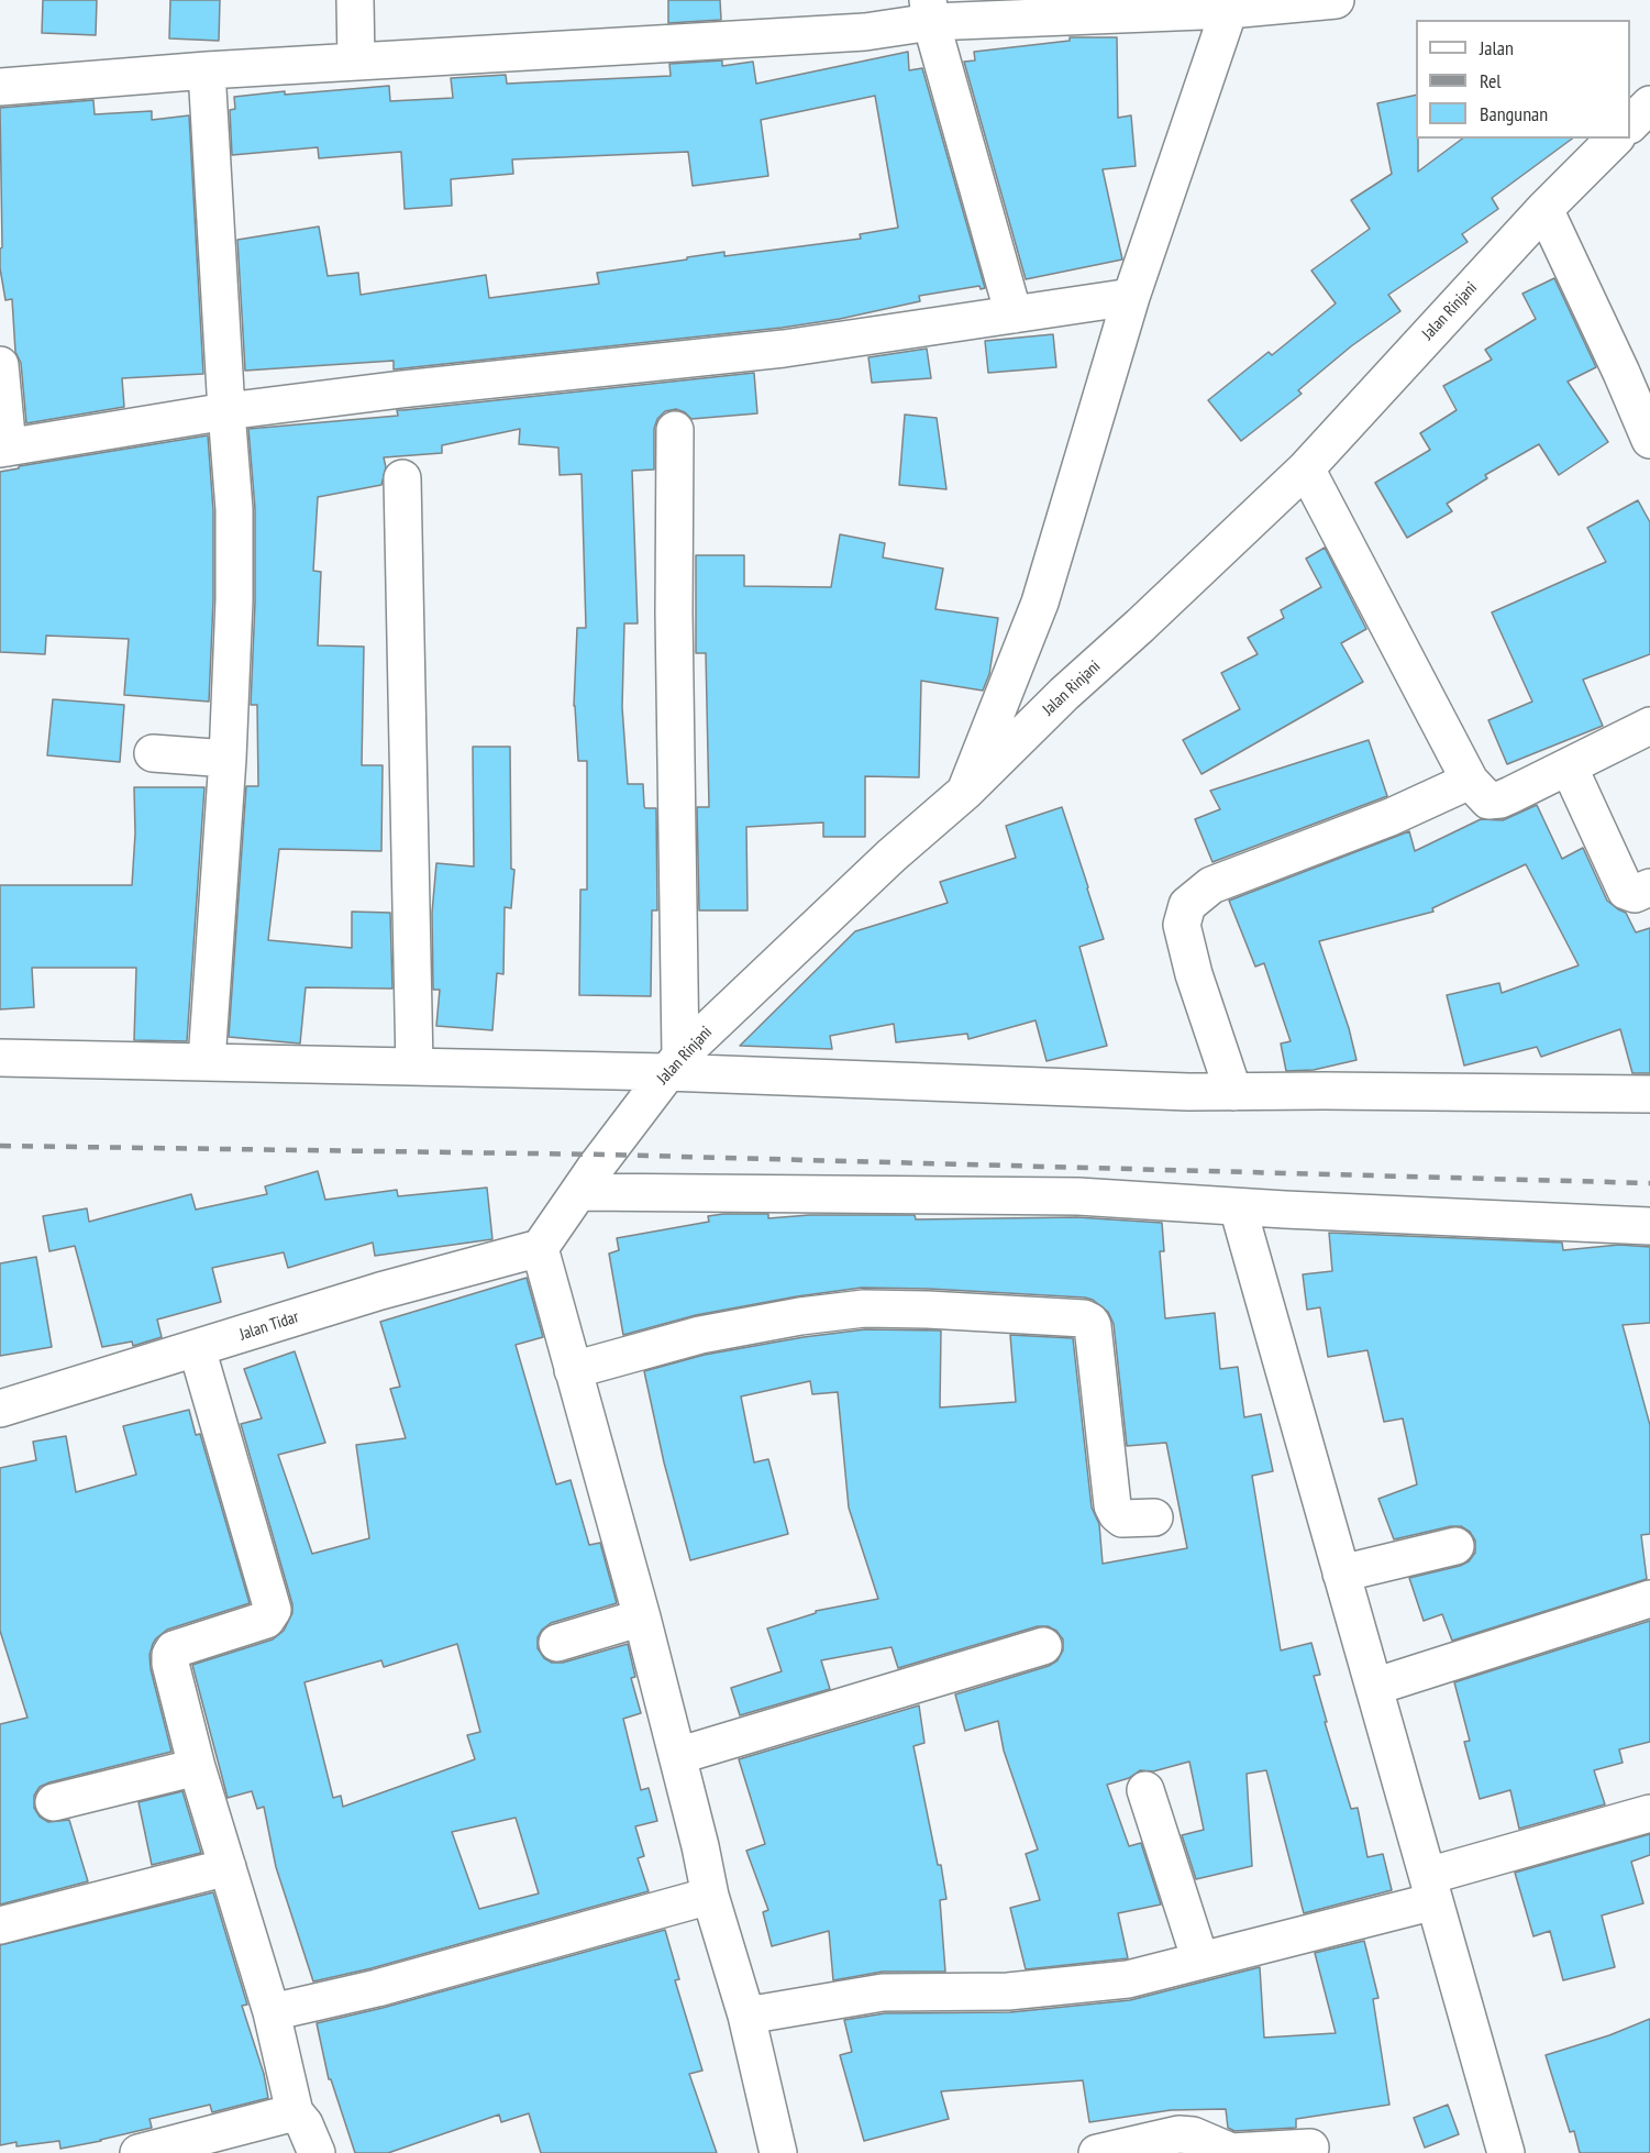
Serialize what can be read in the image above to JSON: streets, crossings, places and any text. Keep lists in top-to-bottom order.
{
  "streets": {
    "street": ["Jalan Rinjani", "Jalan Tidar"]
  },
  "crossings": [
    ["Jalan Rinjani", "Jalan Tidar"]
  ],
  "legend": ["Jalan", "Rel", "Bangunan"]
}
